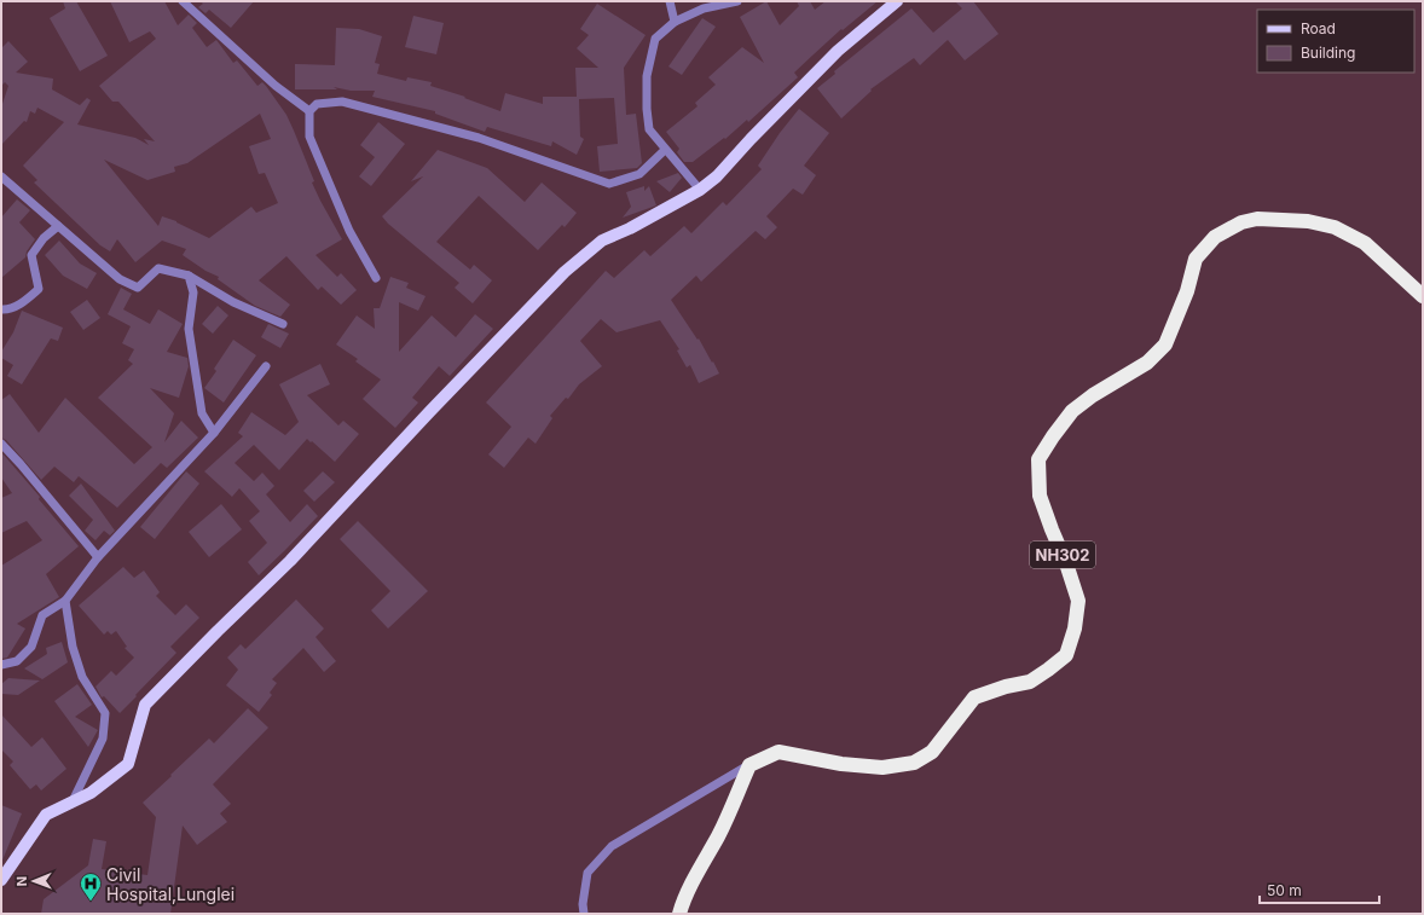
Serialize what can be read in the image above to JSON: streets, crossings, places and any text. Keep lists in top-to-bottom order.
{
  "streets": {
    "highway": ["NH302"]
  },
  "places": {
    "hospital": ["Civil Hospital,Lunglei"]
  },
  "legend": ["Road", "Building"],
  "scale_bar": "50 m",
  "north": "left"
}
